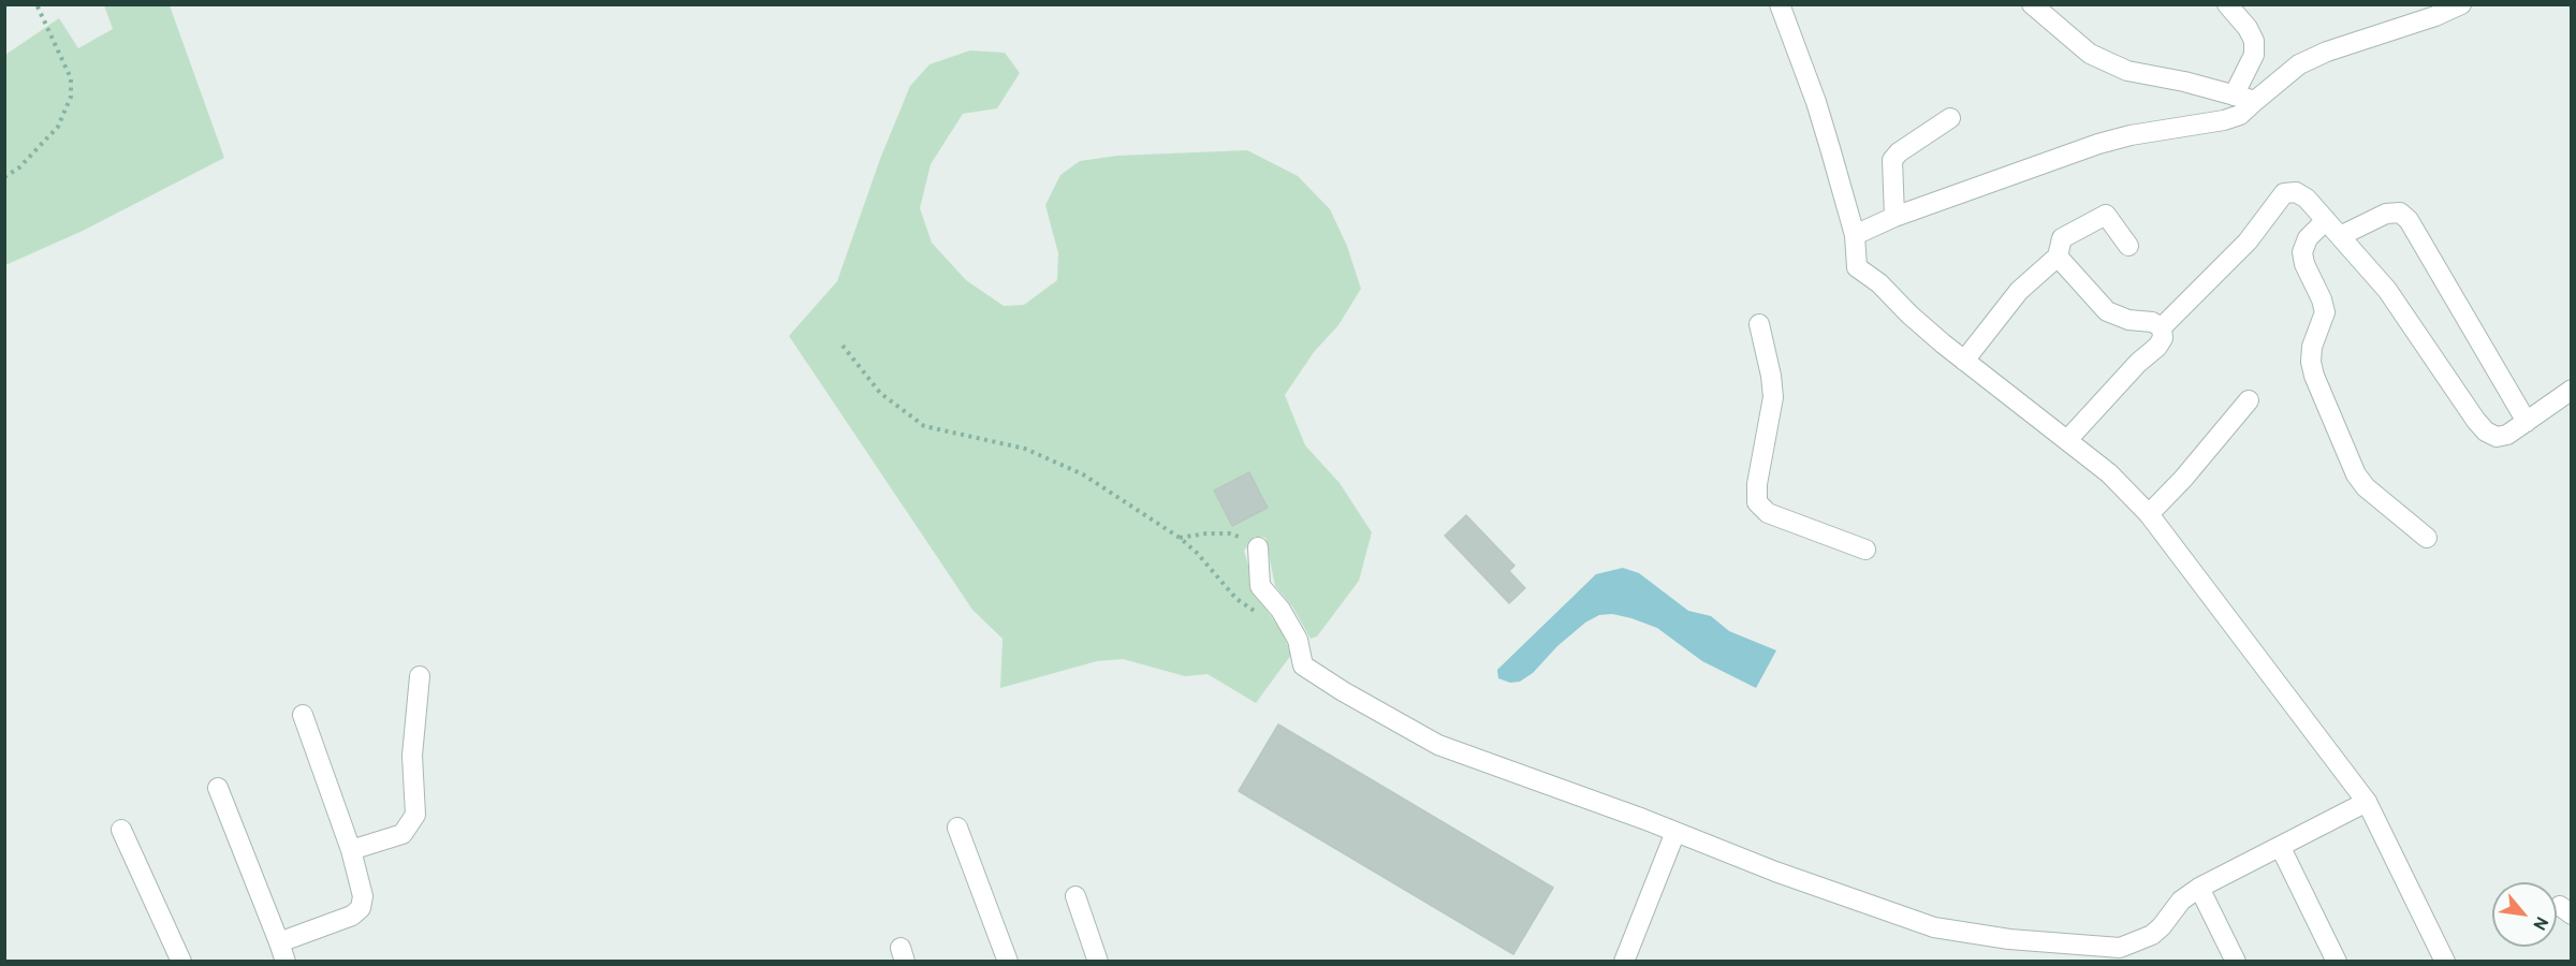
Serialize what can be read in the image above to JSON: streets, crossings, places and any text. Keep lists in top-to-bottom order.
{
  "north": "bottom right"
}
